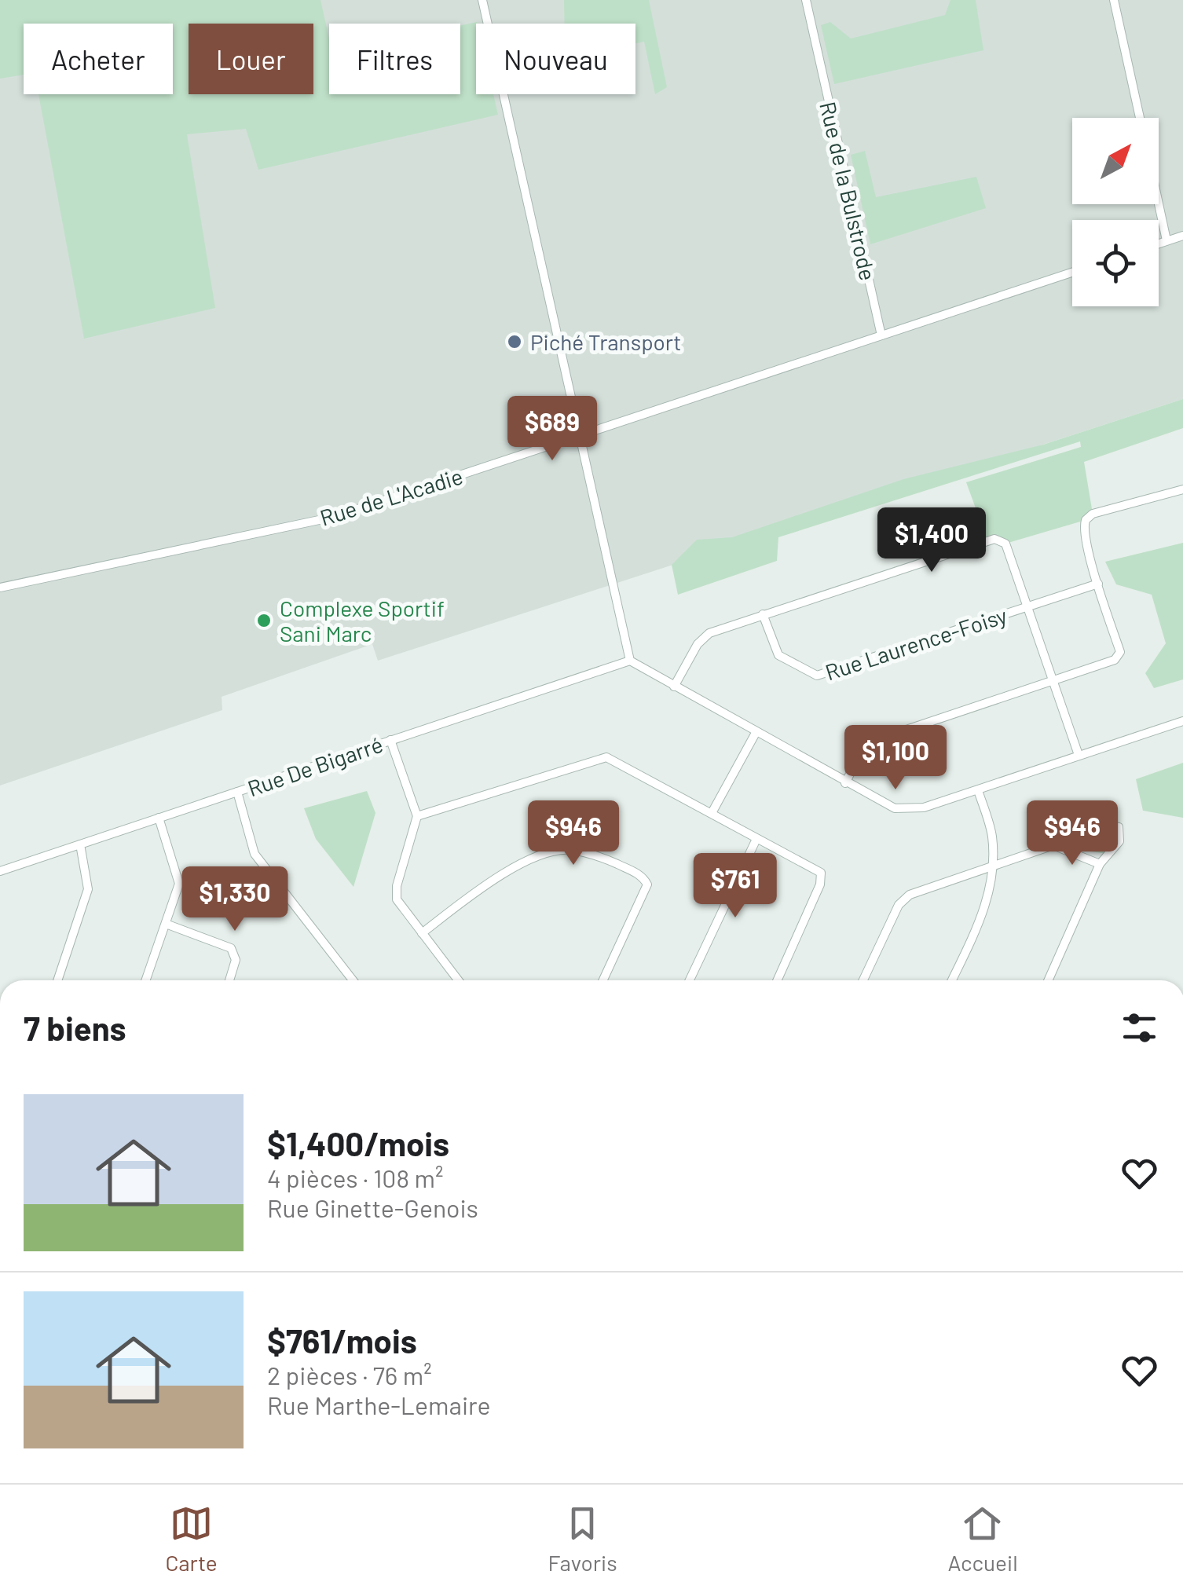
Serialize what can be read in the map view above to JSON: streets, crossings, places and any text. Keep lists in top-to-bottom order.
{
  "streets": {
    "street": [
      "Rue de la Bulstrode",
      "Rue de L'Acadie",
      "Rue Laurence-Foisy",
      "Rue De Bigarré"
    ]
  },
  "crossings": [
    ["Rue de la Bulstrode", "Rue de L'Acadie"]
  ],
  "places": ["Piché Transport", "Complexe Sportif Sani Marc"],
  "north": "top right",
  "page": {
    "chip": [
      "Acheter",
      "Louer",
      "Filtres",
      "Nouveau"
    ],
    "price": [
      "$689",
      "$1,400",
      "$1,100",
      "$946",
      "$946",
      "$761",
      "$1,330"
    ],
    "heading": "7 biens",
    "list": [
      {
        "name": "$1,400/mois",
        "note": "4 pièces · 108 m² · Rue Ginette-Genois"
      },
      {
        "name": "$761/mois",
        "note": "2 pièces · 76 m² · Rue Marthe-Lemaire"
      }
    ],
    "tabs": ["Carte", "Favoris", "Accueil"]
  }
}
